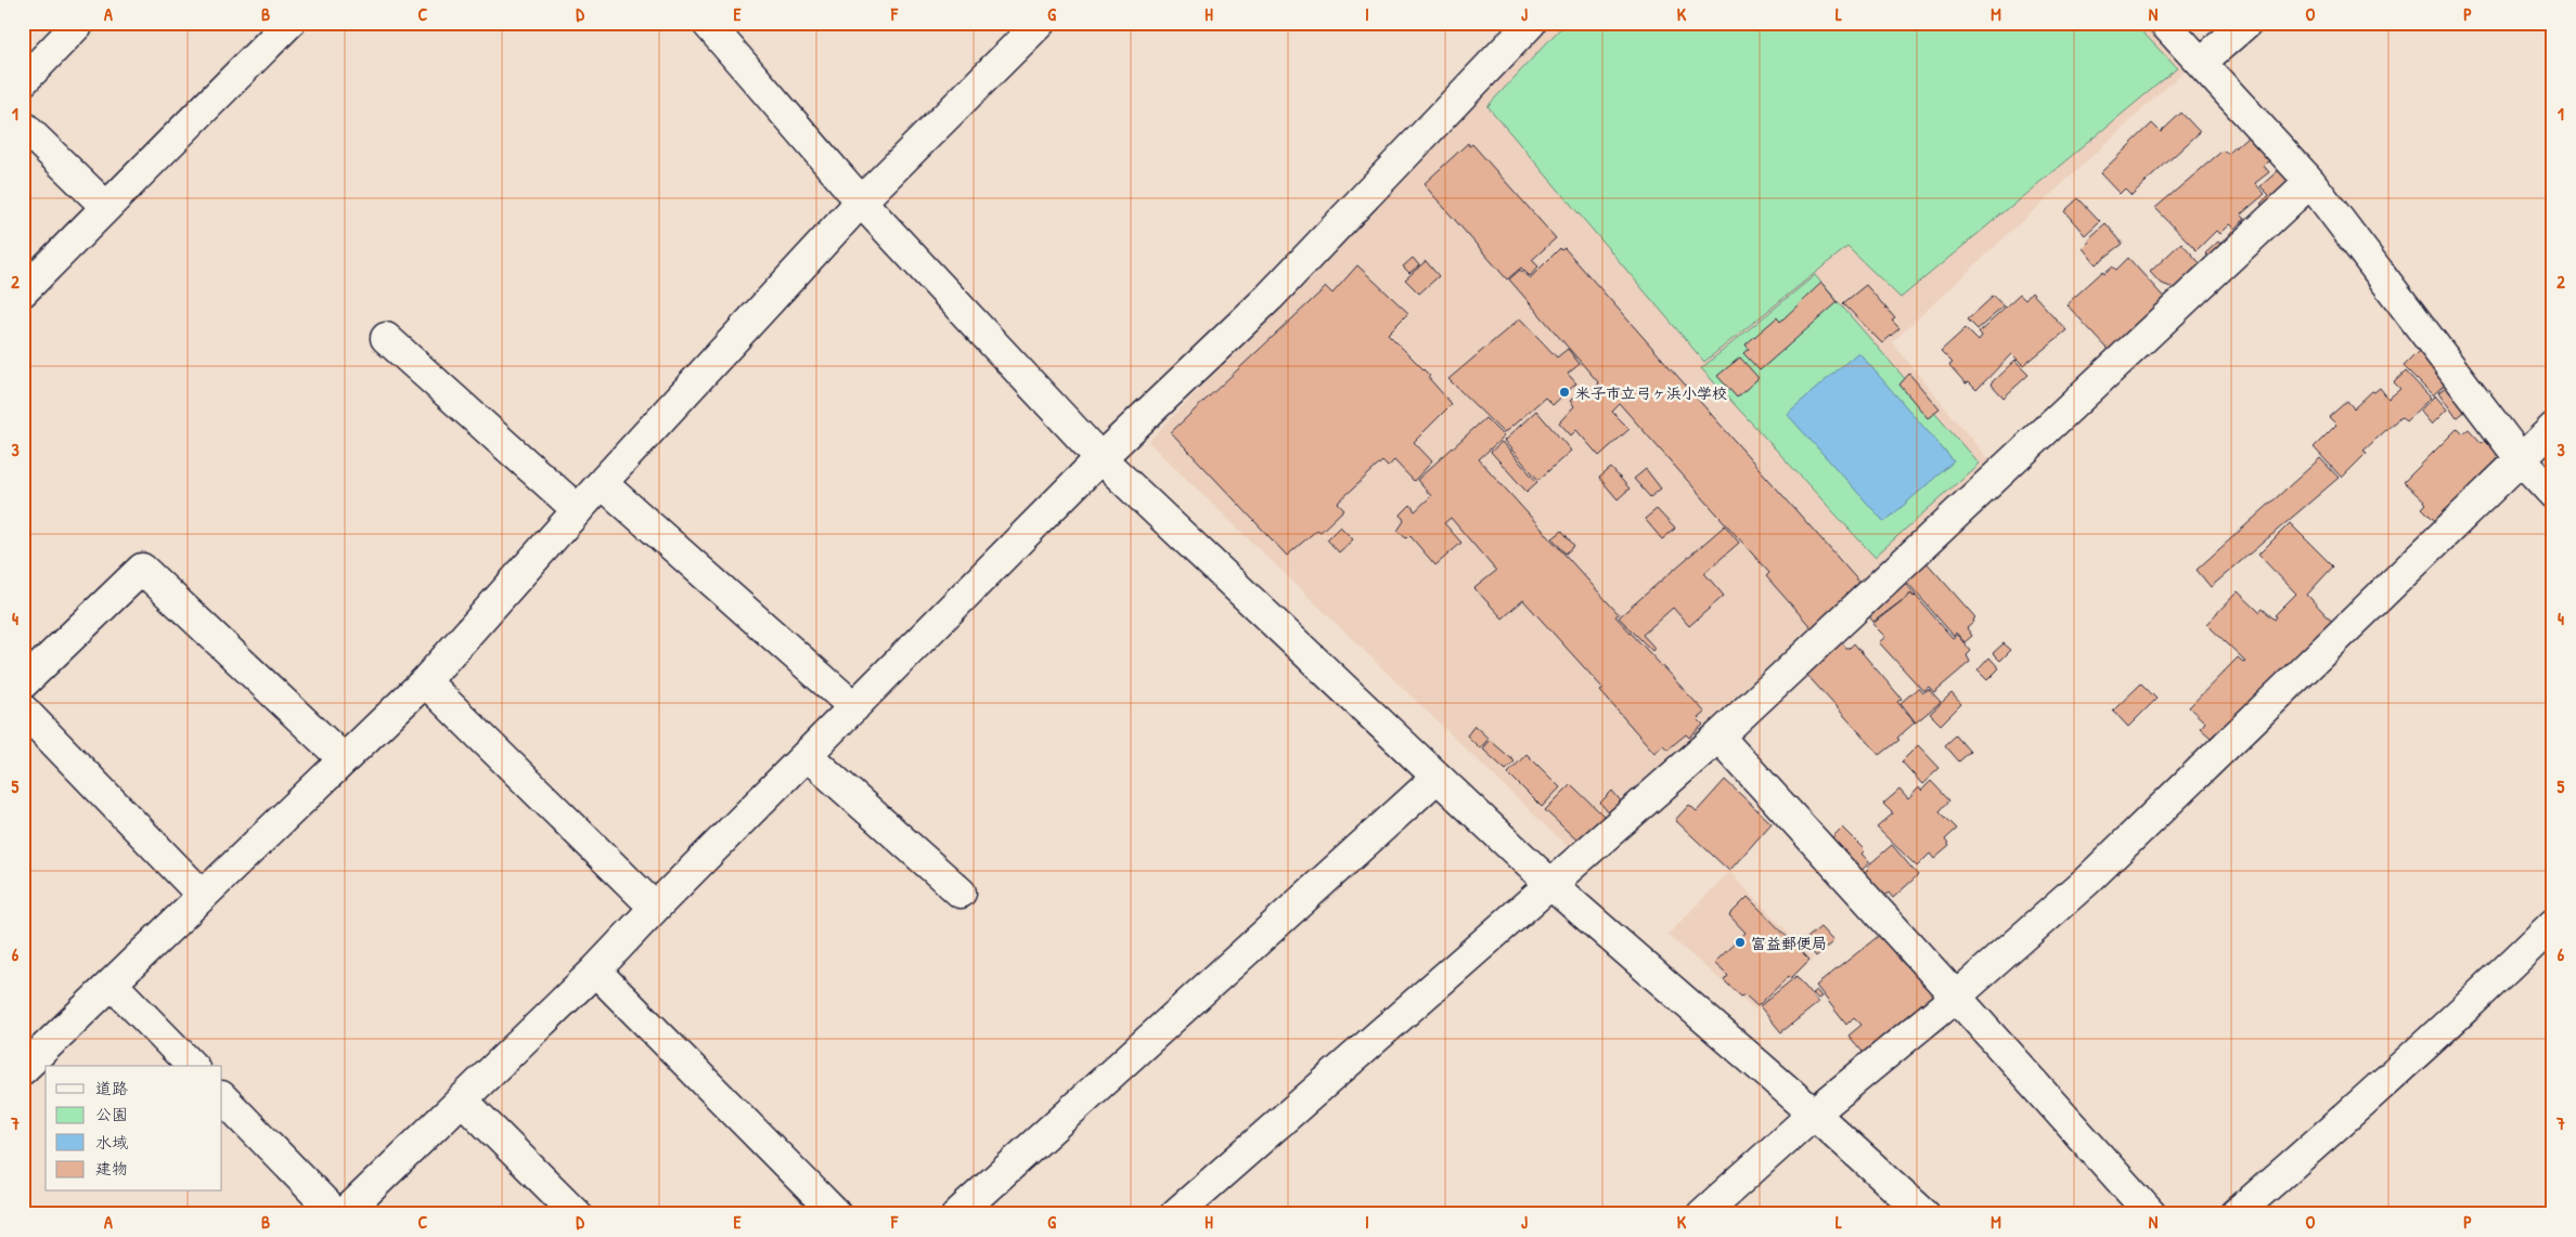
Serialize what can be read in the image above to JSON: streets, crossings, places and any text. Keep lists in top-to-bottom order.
{
  "places": ["米子市立弓ヶ浜小学校", "富益郵便局"],
  "legend": [
    "道路",
    "公園",
    "水域",
    "建物"
  ],
  "grid": {
    "columns": [
      "A",
      "B",
      "C",
      "D",
      "E",
      "F",
      "G",
      "H",
      "I",
      "J",
      "K",
      "L",
      "M",
      "N",
      "O",
      "P"
    ],
    "rows": [
      "1",
      "2",
      "3",
      "4",
      "5",
      "6",
      "7"
    ]
  }
}
